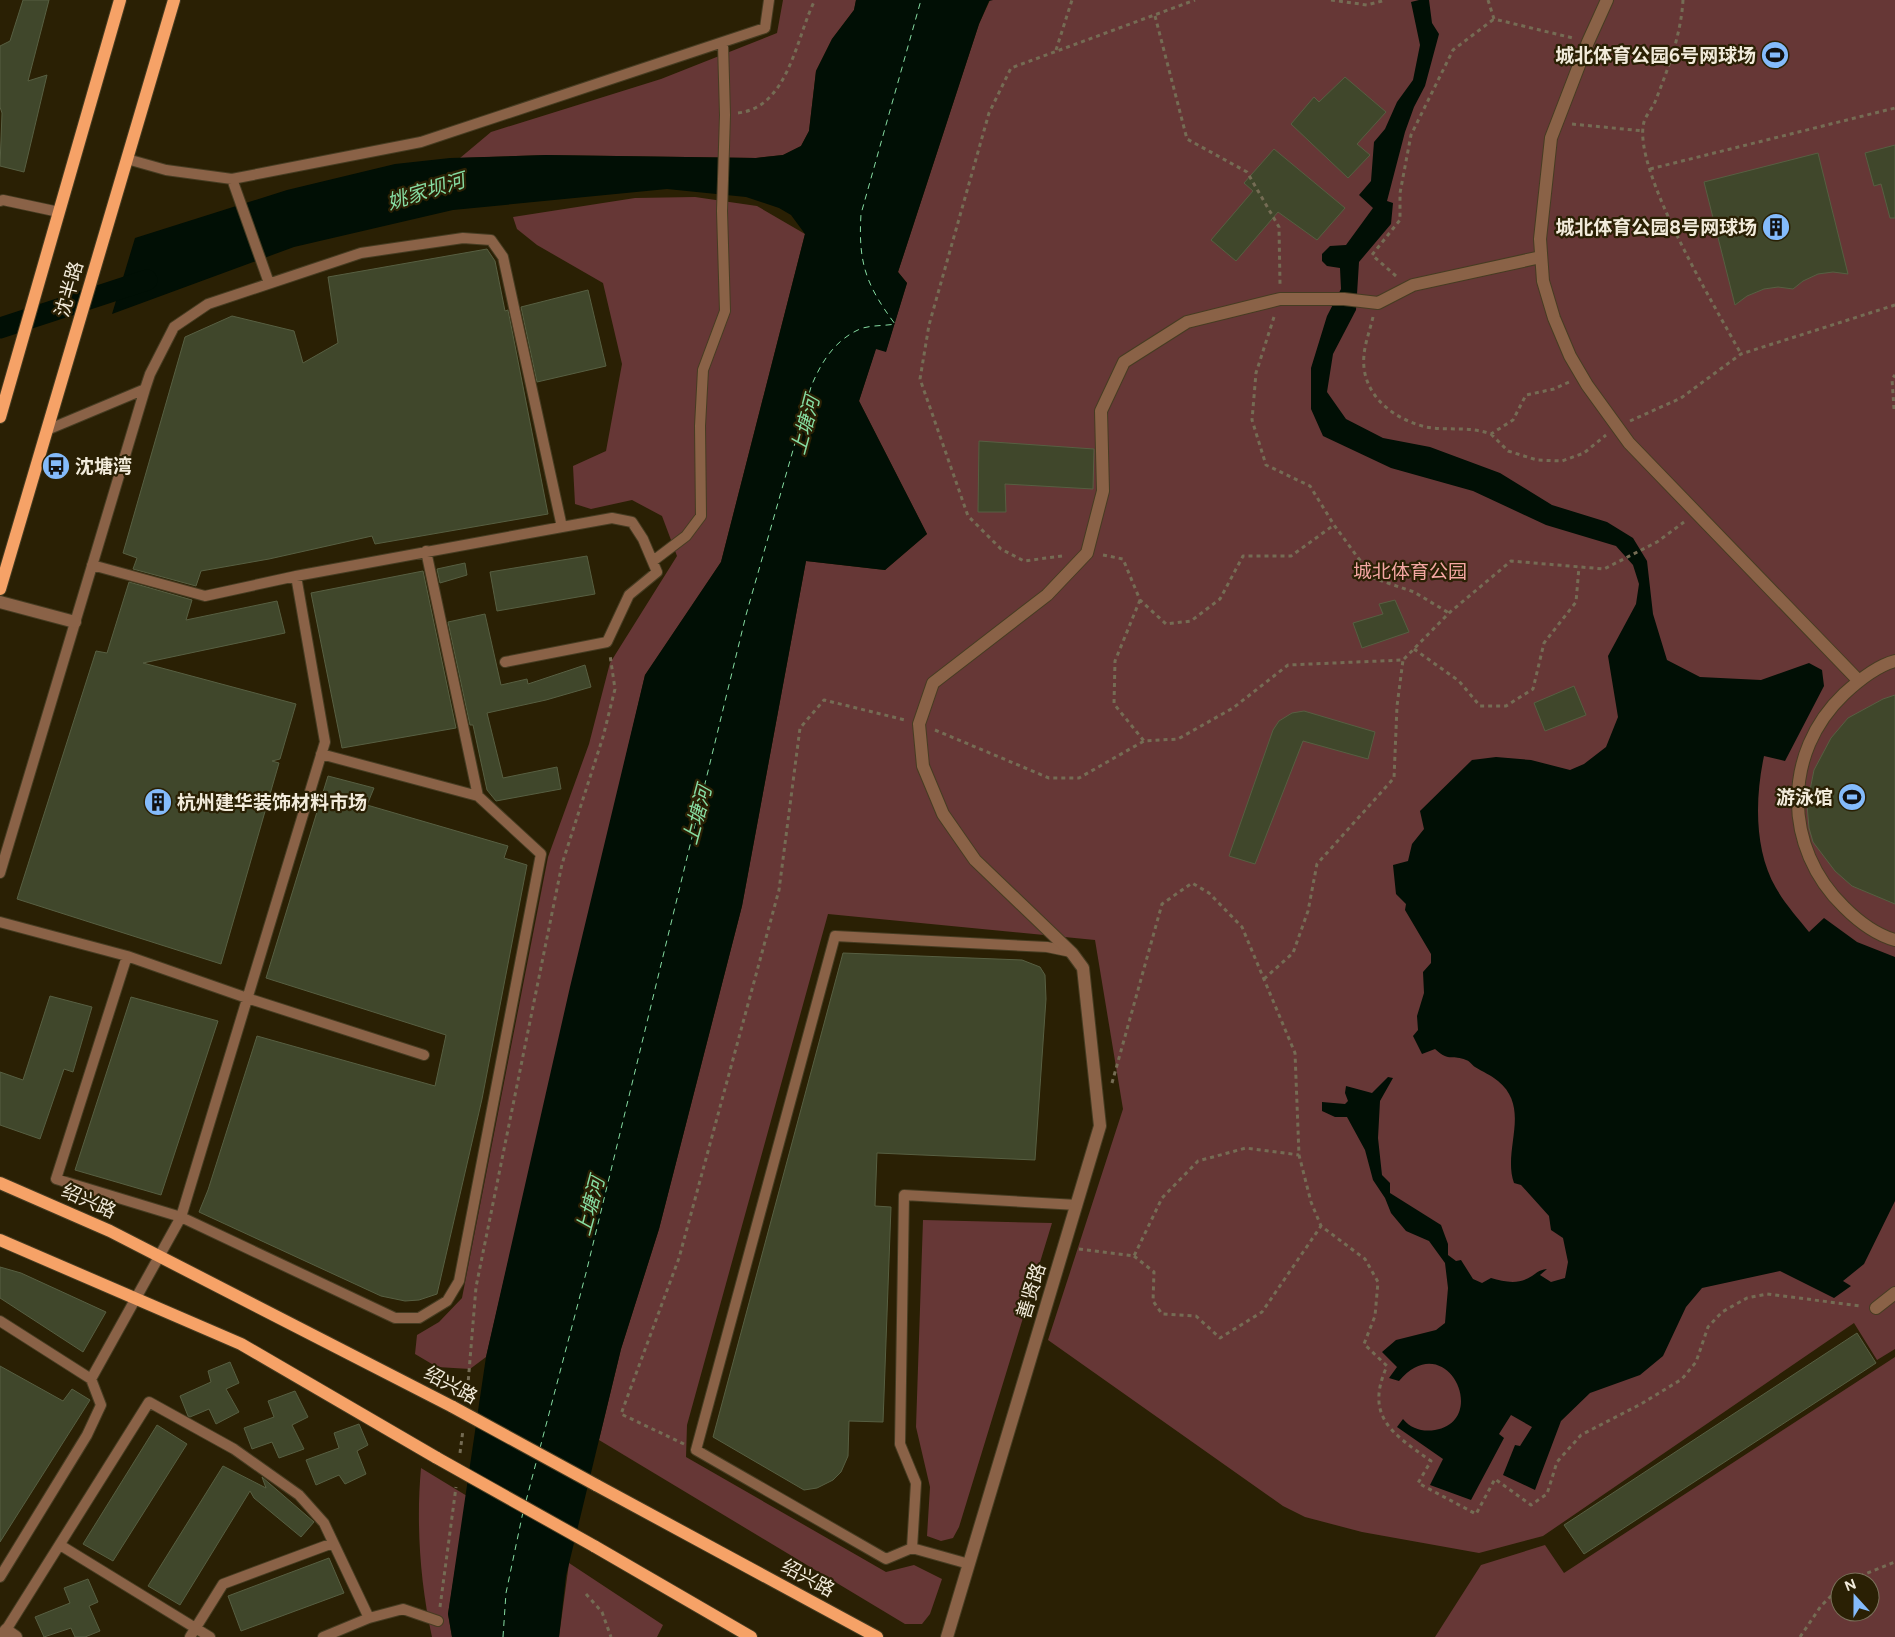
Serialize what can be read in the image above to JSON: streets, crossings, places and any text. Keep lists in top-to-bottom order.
{
  "streets": {
    "main road": ["沈半路", "绍兴路"],
    "street": ["善贤路"]
  },
  "water": ["姚家坝河", "上塘河"],
  "parks": ["城北体育公园"],
  "places": {
    "sports": ["城北体育公园6号网球场", "游泳馆"],
    "building": ["城北体育公园8号网球场", "杭州建华装饰材料市场"],
    "bus stop": ["沈塘湾"]
  },
  "north": "top"
}
